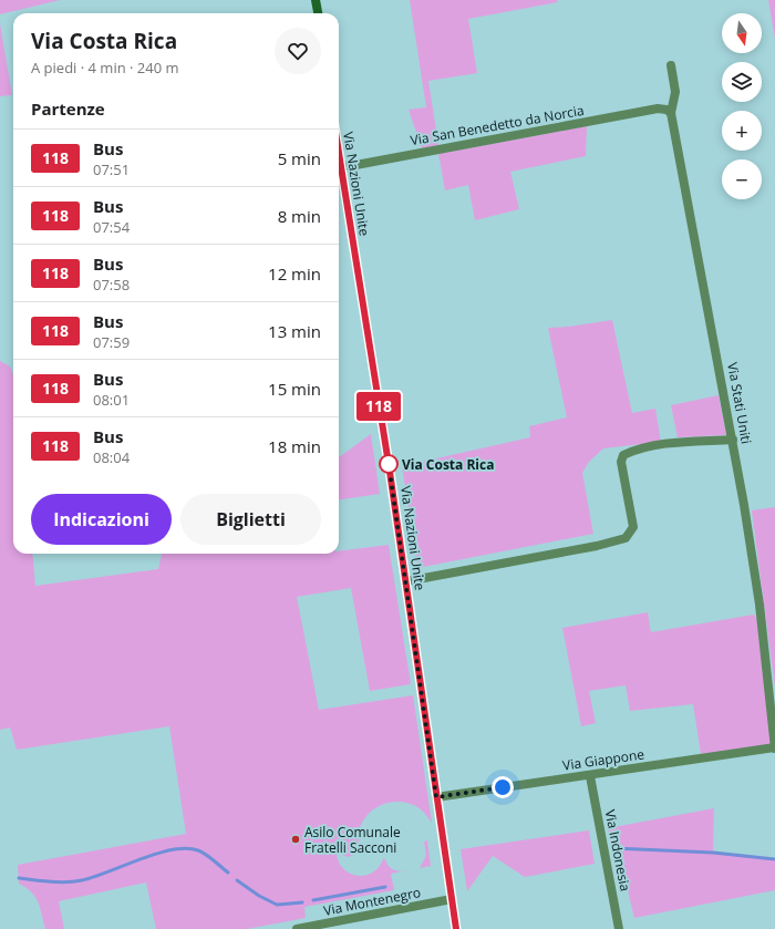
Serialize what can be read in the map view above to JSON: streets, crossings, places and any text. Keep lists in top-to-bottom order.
{
  "streets": {
    "street": [
      "Via San Benedetto da Norcia",
      "Via Nazioni Unite",
      "Via Stati Uniti",
      "Via Giappone",
      "Via Indonesia",
      "Via Montenegro"
    ]
  },
  "crossings": [
    ["Via San Benedetto da Norcia", "Via Nazioni Unite"],
    ["Via Nazioni Unite", "Via Giappone"],
    ["Via Nazioni Unite", "Via Montenegro"],
    ["Via Stati Uniti", "Via Giappone"],
    ["Via Giappone", "Via Indonesia"]
  ],
  "places": ["Via Costa Rica", "Asilo Comunale Fratelli Sacconi"],
  "lines": ["bus line 118"],
  "north": "bottom",
  "page": {
    "on_map": "118",
    "map_buttons": ["+", "−"],
    "heading": [
      ["Via Costa Rica", "A piedi · 4 min · 240 m"],
      "Partenze"
    ],
    "list": [
      {
        "mark": "118",
        "name": "Bus",
        "note": "07:51",
        "value": "5 min"
      },
      {
        "mark": "118",
        "name": "Bus",
        "note": "07:54",
        "value": "8 min"
      },
      {
        "mark": "118",
        "name": "Bus",
        "note": "07:58",
        "value": "12 min"
      },
      {
        "mark": "118",
        "name": "Bus",
        "note": "07:59",
        "value": "13 min"
      },
      {
        "mark": "118",
        "name": "Bus",
        "note": "08:01",
        "value": "15 min"
      },
      {
        "mark": "118",
        "name": "Bus",
        "note": "08:04",
        "value": "18 min"
      }
    ],
    "buttons": ["Indicazioni", "Biglietti"]
  }
}
